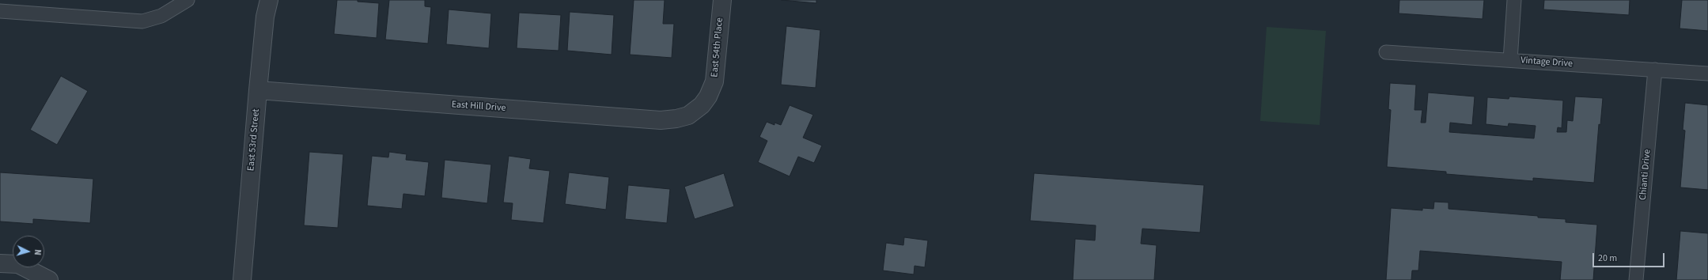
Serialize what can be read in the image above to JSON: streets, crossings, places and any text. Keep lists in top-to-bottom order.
{
  "streets": {
    "street": ["East 54th Place", "East Hill Drive", "East 53rd Street"],
    "lane": ["Vintage Drive", "Chianti Drive"]
  },
  "crossings": [
    ["East 54th Place", "East Hill Drive"],
    ["Vintage Drive", "Chianti Drive"],
    ["East Hill Drive", "East 53rd Street"]
  ],
  "scale_bar": "20 m",
  "north": "right"
}
